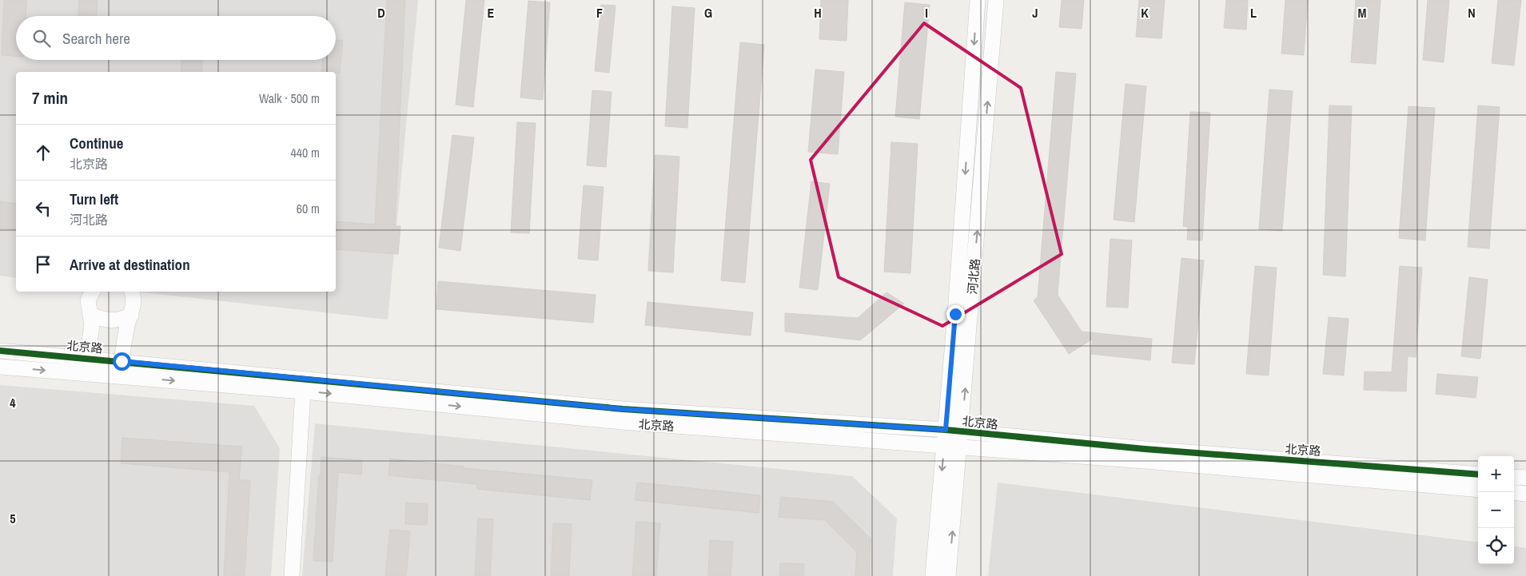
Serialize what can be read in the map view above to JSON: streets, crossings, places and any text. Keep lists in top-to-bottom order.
{
  "streets": {
    "street": ["河北路", "北京路"]
  },
  "crossings": [
    ["河北路", "北京路"]
  ],
  "page": {
    "search": "Search here",
    "heading": ["7 min", "Walk · 500 m"],
    "list": [
      ["Continue", "北京路", "440 m"],
      ["Turn left", "河北路", "60 m"],
      "Arrive at destination"
    ],
    "map_buttons": ["+", "−"]
  },
  "grid": {
    "columns": [
      "D",
      "E",
      "F",
      "G",
      "H",
      "I",
      "J",
      "K",
      "L",
      "M",
      "N"
    ],
    "rows": ["4", "5"]
  }
}
